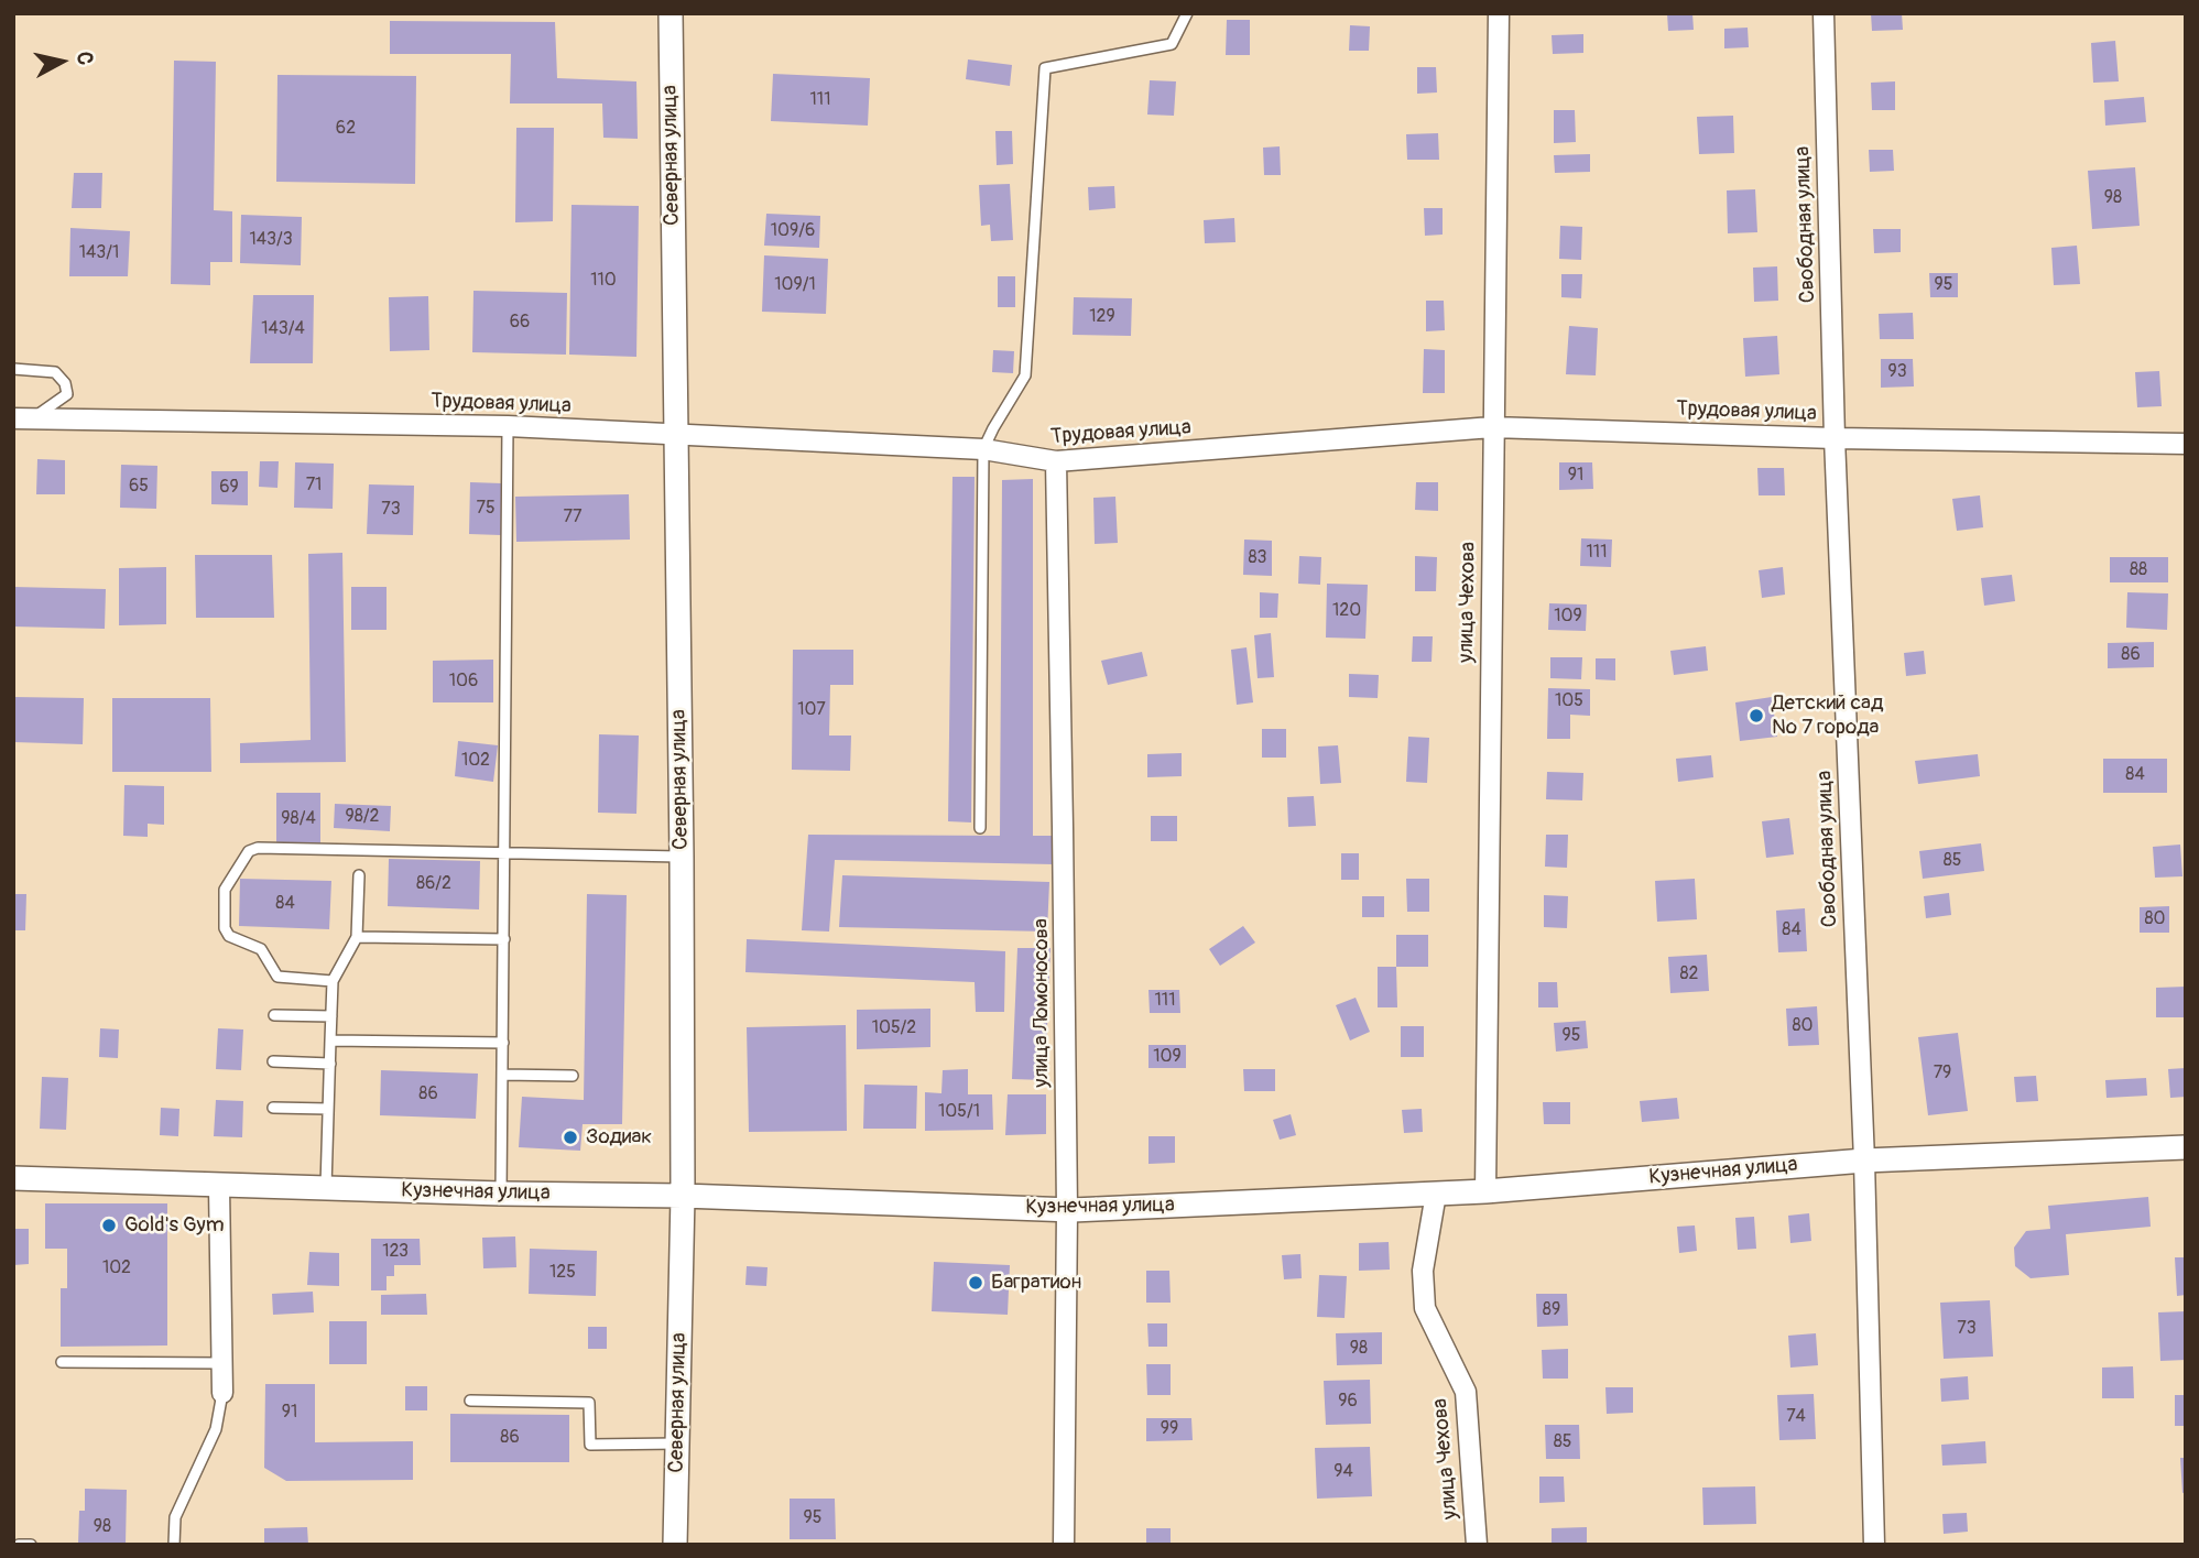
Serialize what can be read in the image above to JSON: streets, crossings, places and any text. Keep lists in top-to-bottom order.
{
  "streets": {
    "street": [
      "Северная улица",
      "Свободная улица",
      "Трудовая улица",
      "улица Чехова",
      "улица Ломоносова",
      "Кузнечная улица"
    ]
  },
  "crossings": [
    ["Северная улица", "Трудовая улица"],
    ["Северная улица", "Кузнечная улица"],
    ["Свободная улица", "Трудовая улица"],
    ["Свободная улица", "Кузнечная улица"],
    ["Трудовая улица", "улица Чехова"],
    ["Трудовая улица", "улица Ломоносова"],
    ["улица Чехова", "Кузнечная улица"],
    ["улица Ломоносова", "Кузнечная улица"]
  ],
  "places": [
    "Детский сад № 7 города",
    "Зодиак",
    "Gold's Gym",
    "Багратион"
  ],
  "house_numbers": [
    "111",
    "62",
    "98",
    "109/6",
    "143/3",
    "143/1",
    "110",
    "109/1",
    "95",
    "129",
    "66",
    "143/4",
    "93",
    "91",
    "71",
    "65",
    "69",
    "75",
    "73",
    "77",
    "111",
    "83",
    "88",
    "120",
    "109",
    "86",
    "106",
    "105",
    "107",
    "102",
    "84",
    "98/2",
    "98/4",
    "85",
    "86/2",
    "84",
    "80",
    "84",
    "82",
    "111",
    "80",
    "105/2",
    "95",
    "109",
    "79",
    "86",
    "105/1",
    "123",
    "102",
    "125",
    "89",
    "73",
    "98",
    "96",
    "91",
    "74",
    "99",
    "86",
    "85",
    "94",
    "95",
    "98"
  ],
  "north": "right"
}
